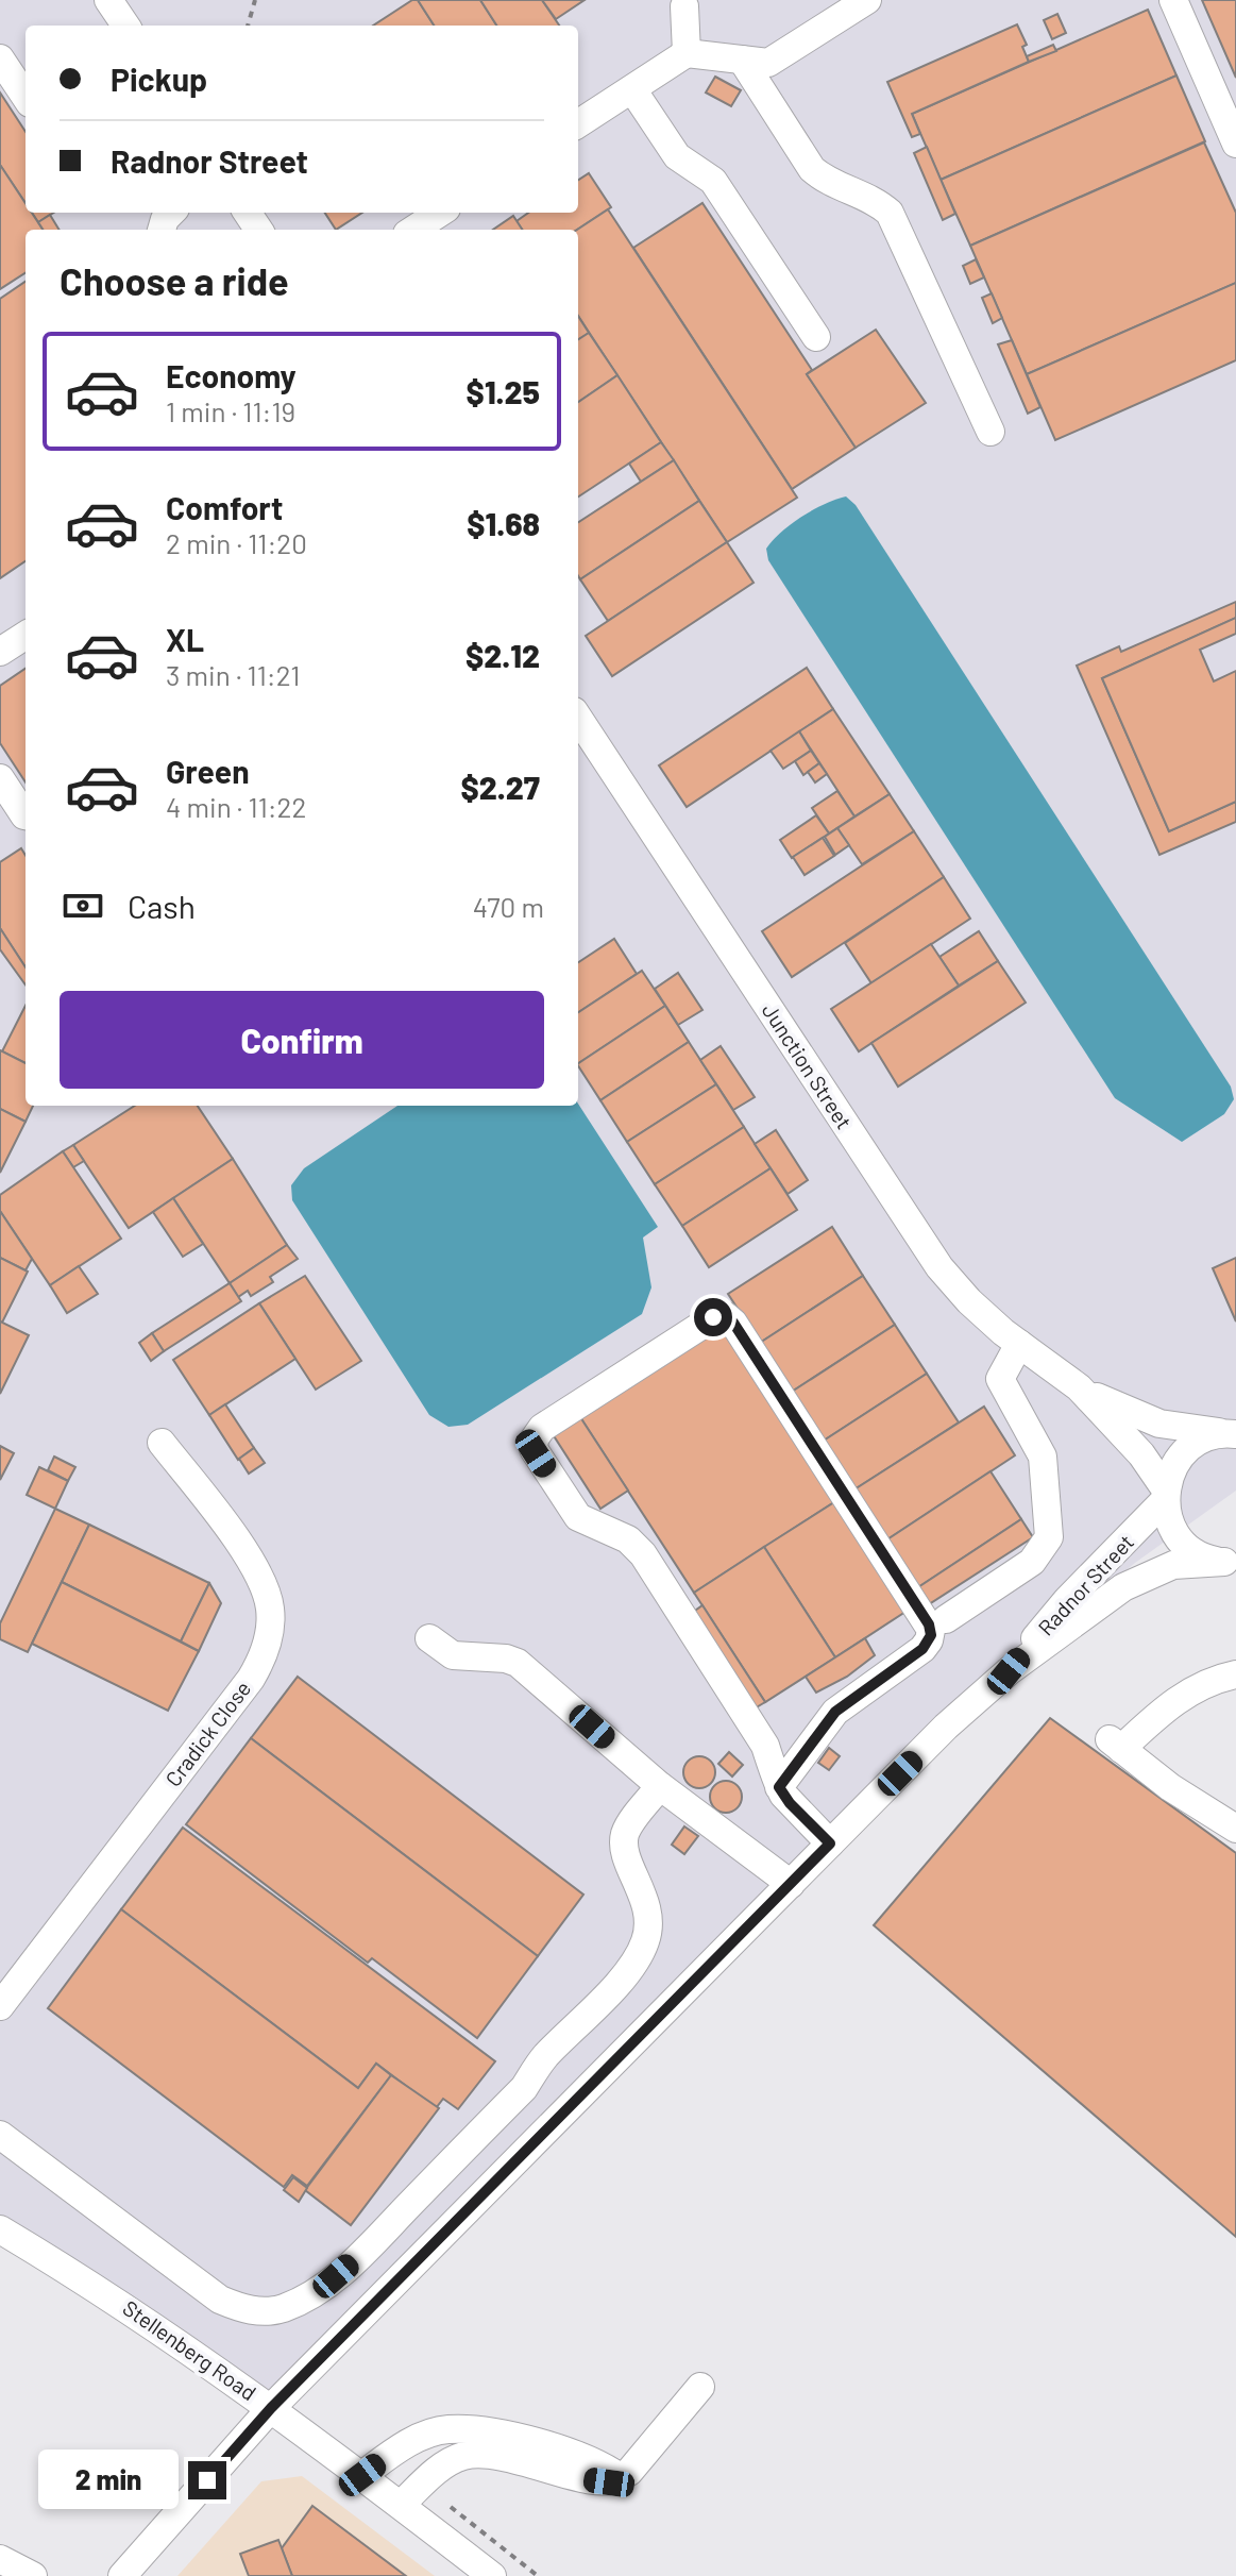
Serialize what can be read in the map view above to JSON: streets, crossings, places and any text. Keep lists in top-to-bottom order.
{
  "streets": {
    "street": [
      "Junction Street",
      "Radnor Street",
      "Cradick Close",
      "Stellenberg Road"
    ]
  },
  "crossings": [
    ["Junction Street", "Radnor Street"],
    ["Radnor Street", "Stellenberg Road"]
  ],
  "page": {
    "banner": ["Pickup", "Radnor Street"],
    "heading": "Choose a ride",
    "list": [
      {
        "name": "Economy",
        "note": "1 min · 11:19",
        "value": "$1.25"
      },
      {
        "name": "Comfort",
        "note": "2 min · 11:20",
        "value": "$1.68"
      },
      {
        "name": "XL",
        "note": "3 min · 11:21",
        "value": "$2.12"
      },
      {
        "name": "Green",
        "note": "4 min · 11:22",
        "value": "$2.27"
      }
    ],
    "pay": ["Cash", "470 m"],
    "buttons": "Confirm",
    "bubble": "2 min"
  }
}
